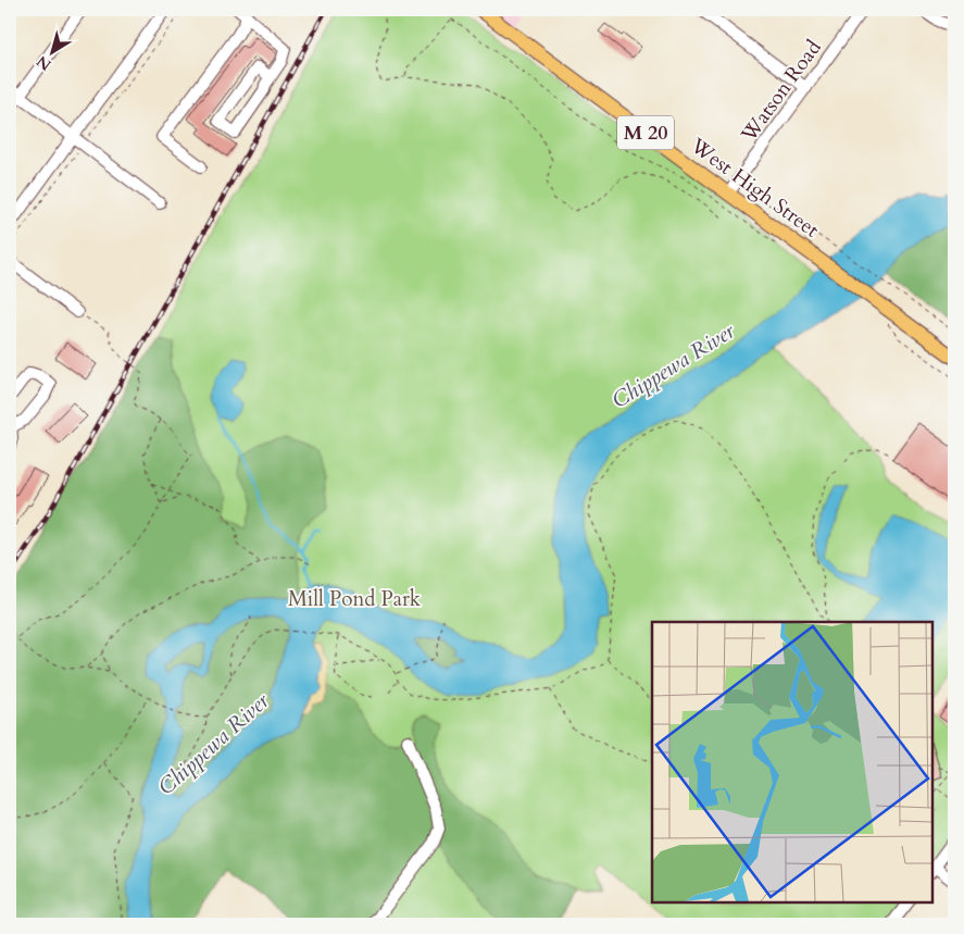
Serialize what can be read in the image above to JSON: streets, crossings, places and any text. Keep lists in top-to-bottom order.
{
  "streets": {
    "main road": ["M 20", "West High Street"],
    "street": ["Watson Road"]
  },
  "crossings": [
    ["Watson Road", "West High Street"]
  ],
  "water": ["Chippewa River"],
  "parks": ["Mill Pond Park"],
  "north": "bottom left"
}
